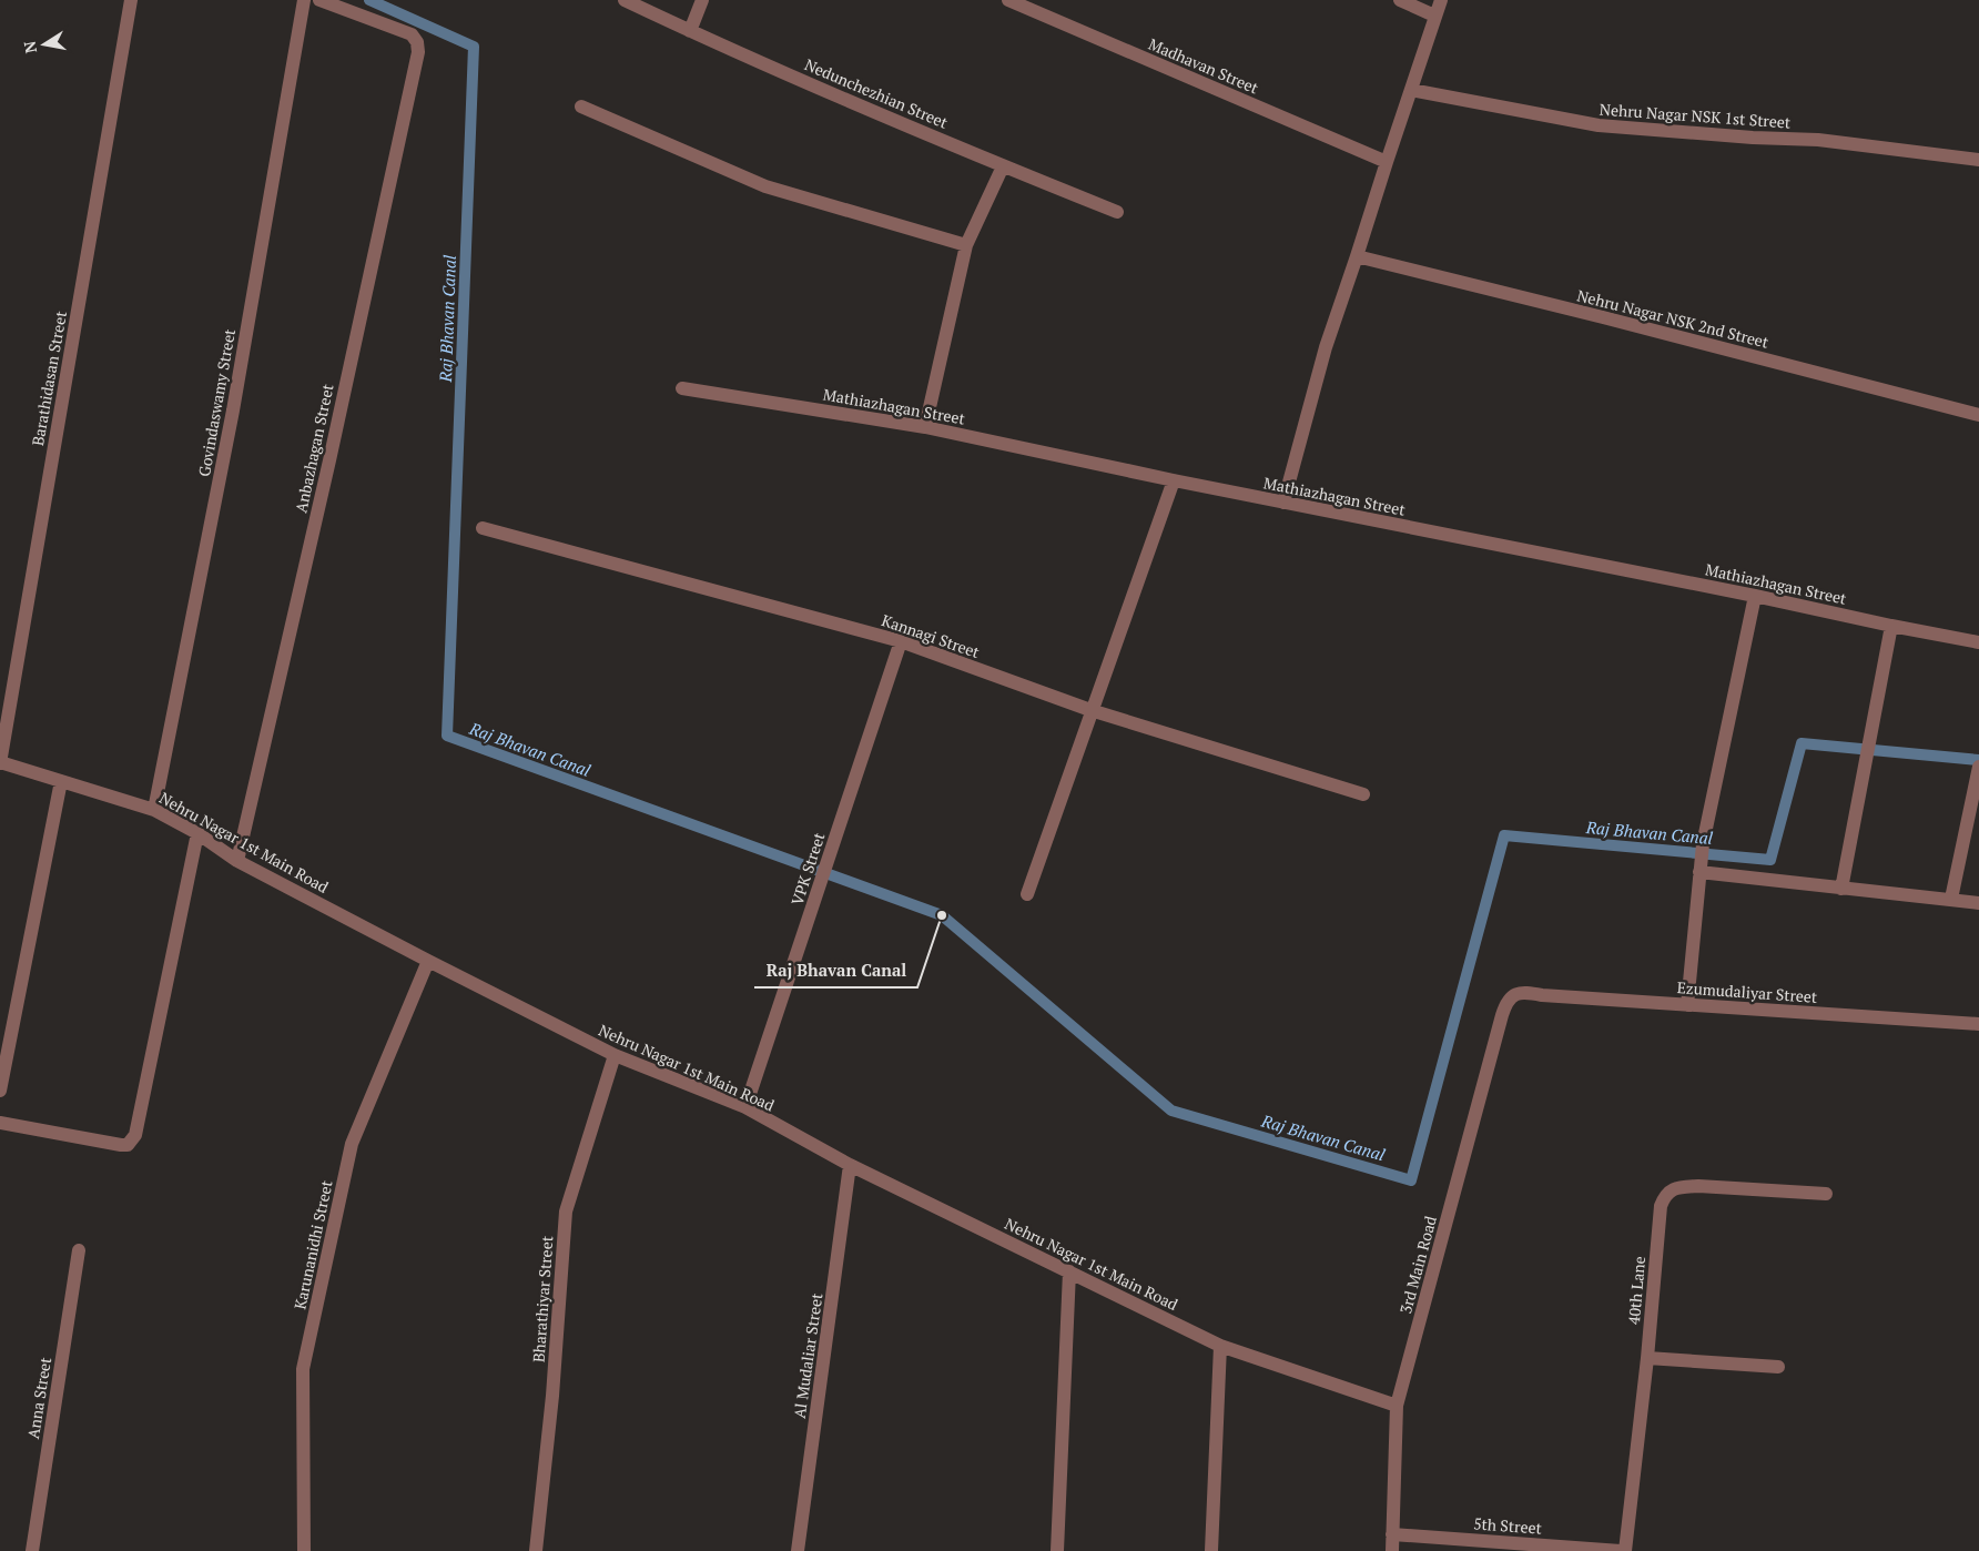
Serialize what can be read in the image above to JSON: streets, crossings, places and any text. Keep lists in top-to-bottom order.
{
  "streets": {
    "street": [
      "Madhavan Street",
      "Nedunchezhian Street",
      "Nehru Nagar NSK 1st Street",
      "Nehru Nagar NSK 2nd Street",
      "Barathidasan Street",
      "Govindaswamy Street",
      "Mathiazhagan Street",
      "Anbazhagan Street",
      "Kannagi Street",
      "Nehru Nagar 1st Main Road",
      "VPK Street",
      "Ezumudaliyar Street",
      "Karunanidhi Street",
      "3rd Main Road",
      "40th Lane",
      "Bharathiyar Street",
      "Al Mudaliar Street",
      "Anna Street",
      "5th Street"
    ]
  },
  "crossings": [
    ["Barathidasan Street", "Nehru Nagar 1st Main Road"],
    ["Govindaswamy Street", "Nehru Nagar 1st Main Road"],
    ["Anbazhagan Street", "Nehru Nagar 1st Main Road"],
    ["Kannagi Street", "VPK Street"],
    ["Nehru Nagar 1st Main Road", "VPK Street"],
    ["Nehru Nagar 1st Main Road", "Karunanidhi Street"],
    ["Nehru Nagar 1st Main Road", "3rd Main Road"],
    ["Nehru Nagar 1st Main Road", "Bharathiyar Street"],
    ["Nehru Nagar 1st Main Road", "Al Mudaliar Street"],
    ["Ezumudaliyar Street", "3rd Main Road"],
    ["3rd Main Road", "5th Street"],
    ["40th Lane", "5th Street"]
  ],
  "water": ["Raj Bhavan Canal"],
  "places": ["Raj Bhavan Canal"],
  "north": "left"
}
